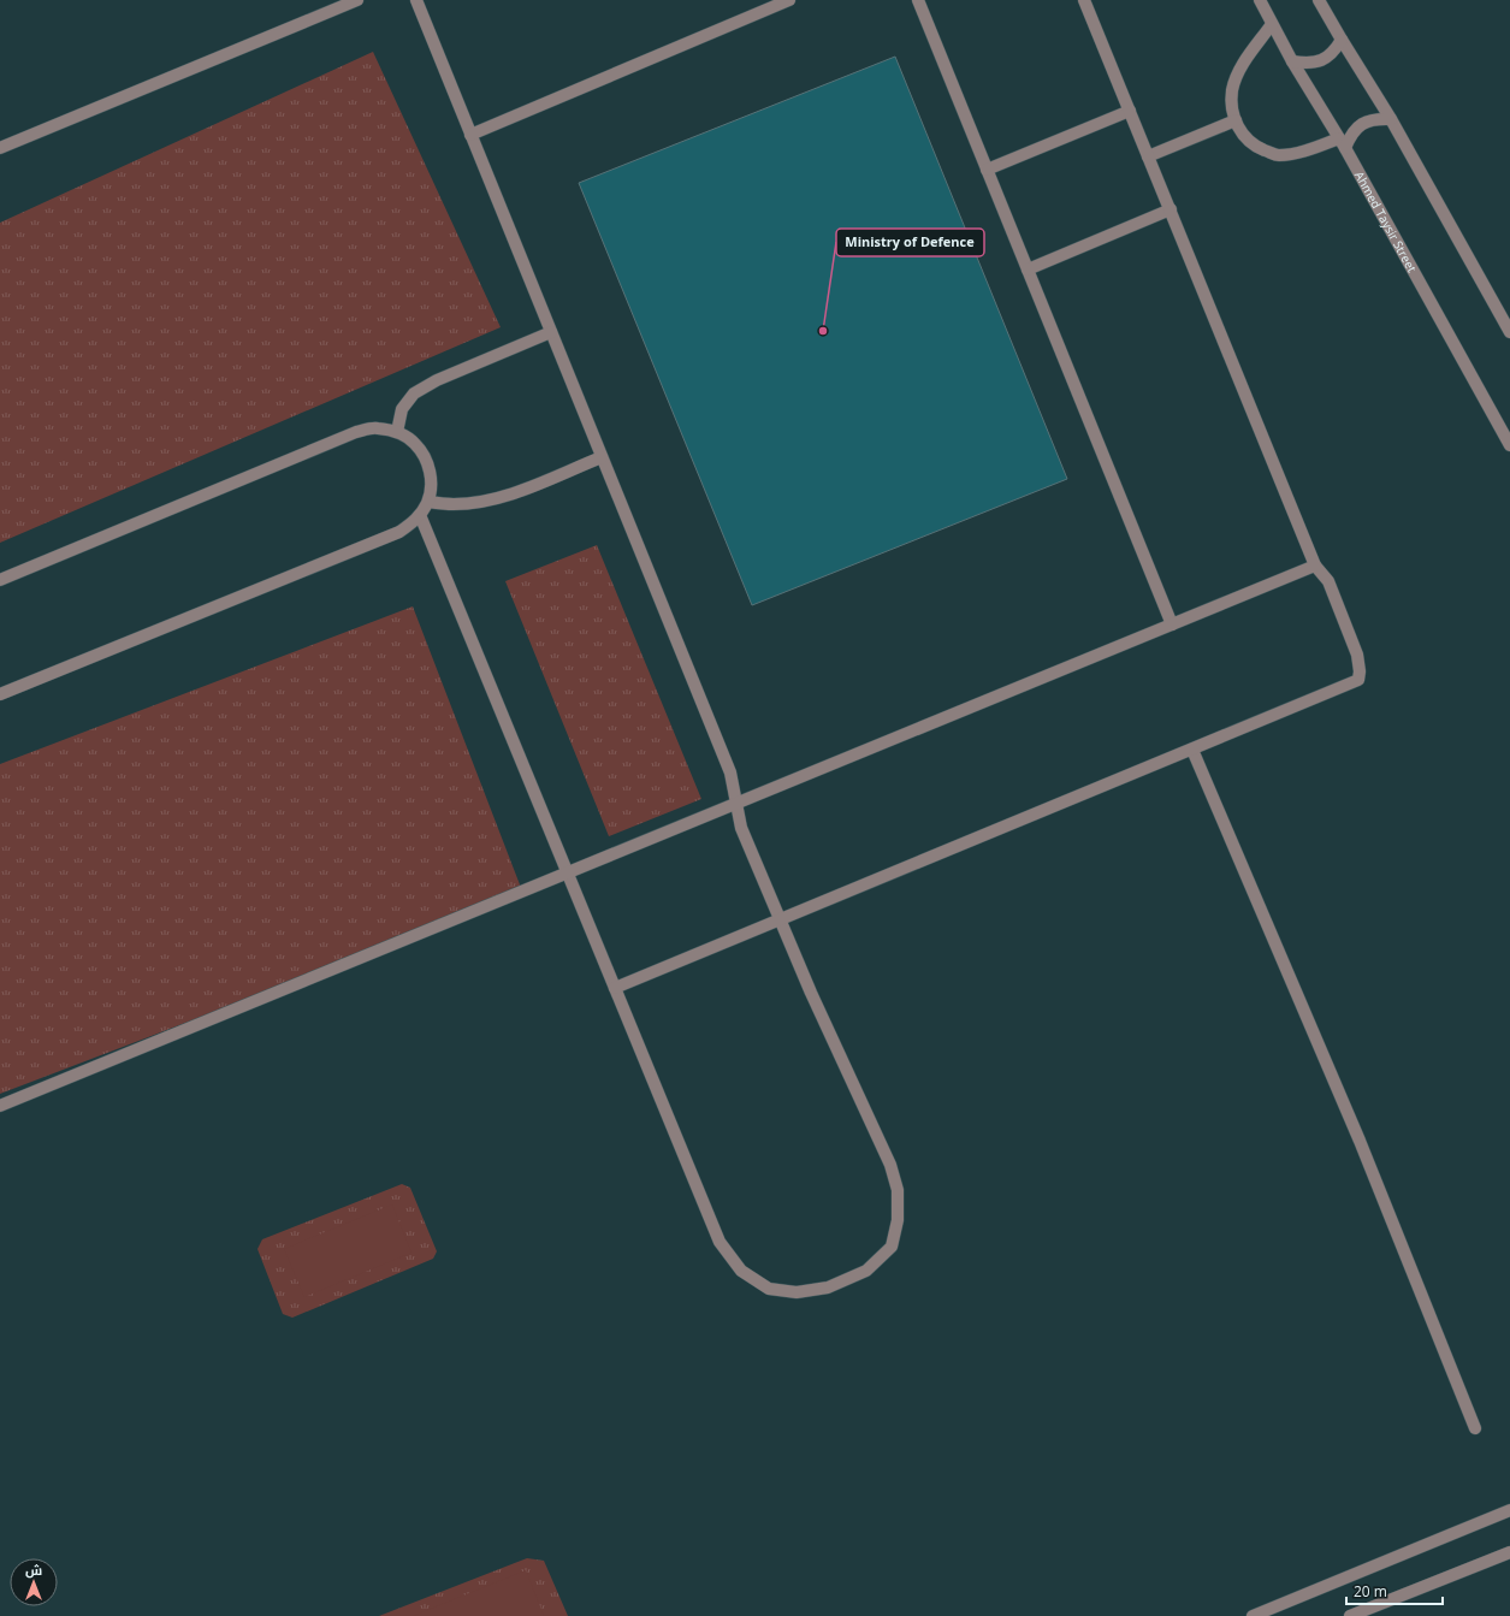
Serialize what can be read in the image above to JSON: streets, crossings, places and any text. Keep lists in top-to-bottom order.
{
  "streets": {
    "street": ["Ahmed Taysir Street"]
  },
  "places": ["Ministry of Defence"],
  "scale_bar": "20 m",
  "north": "top"
}
